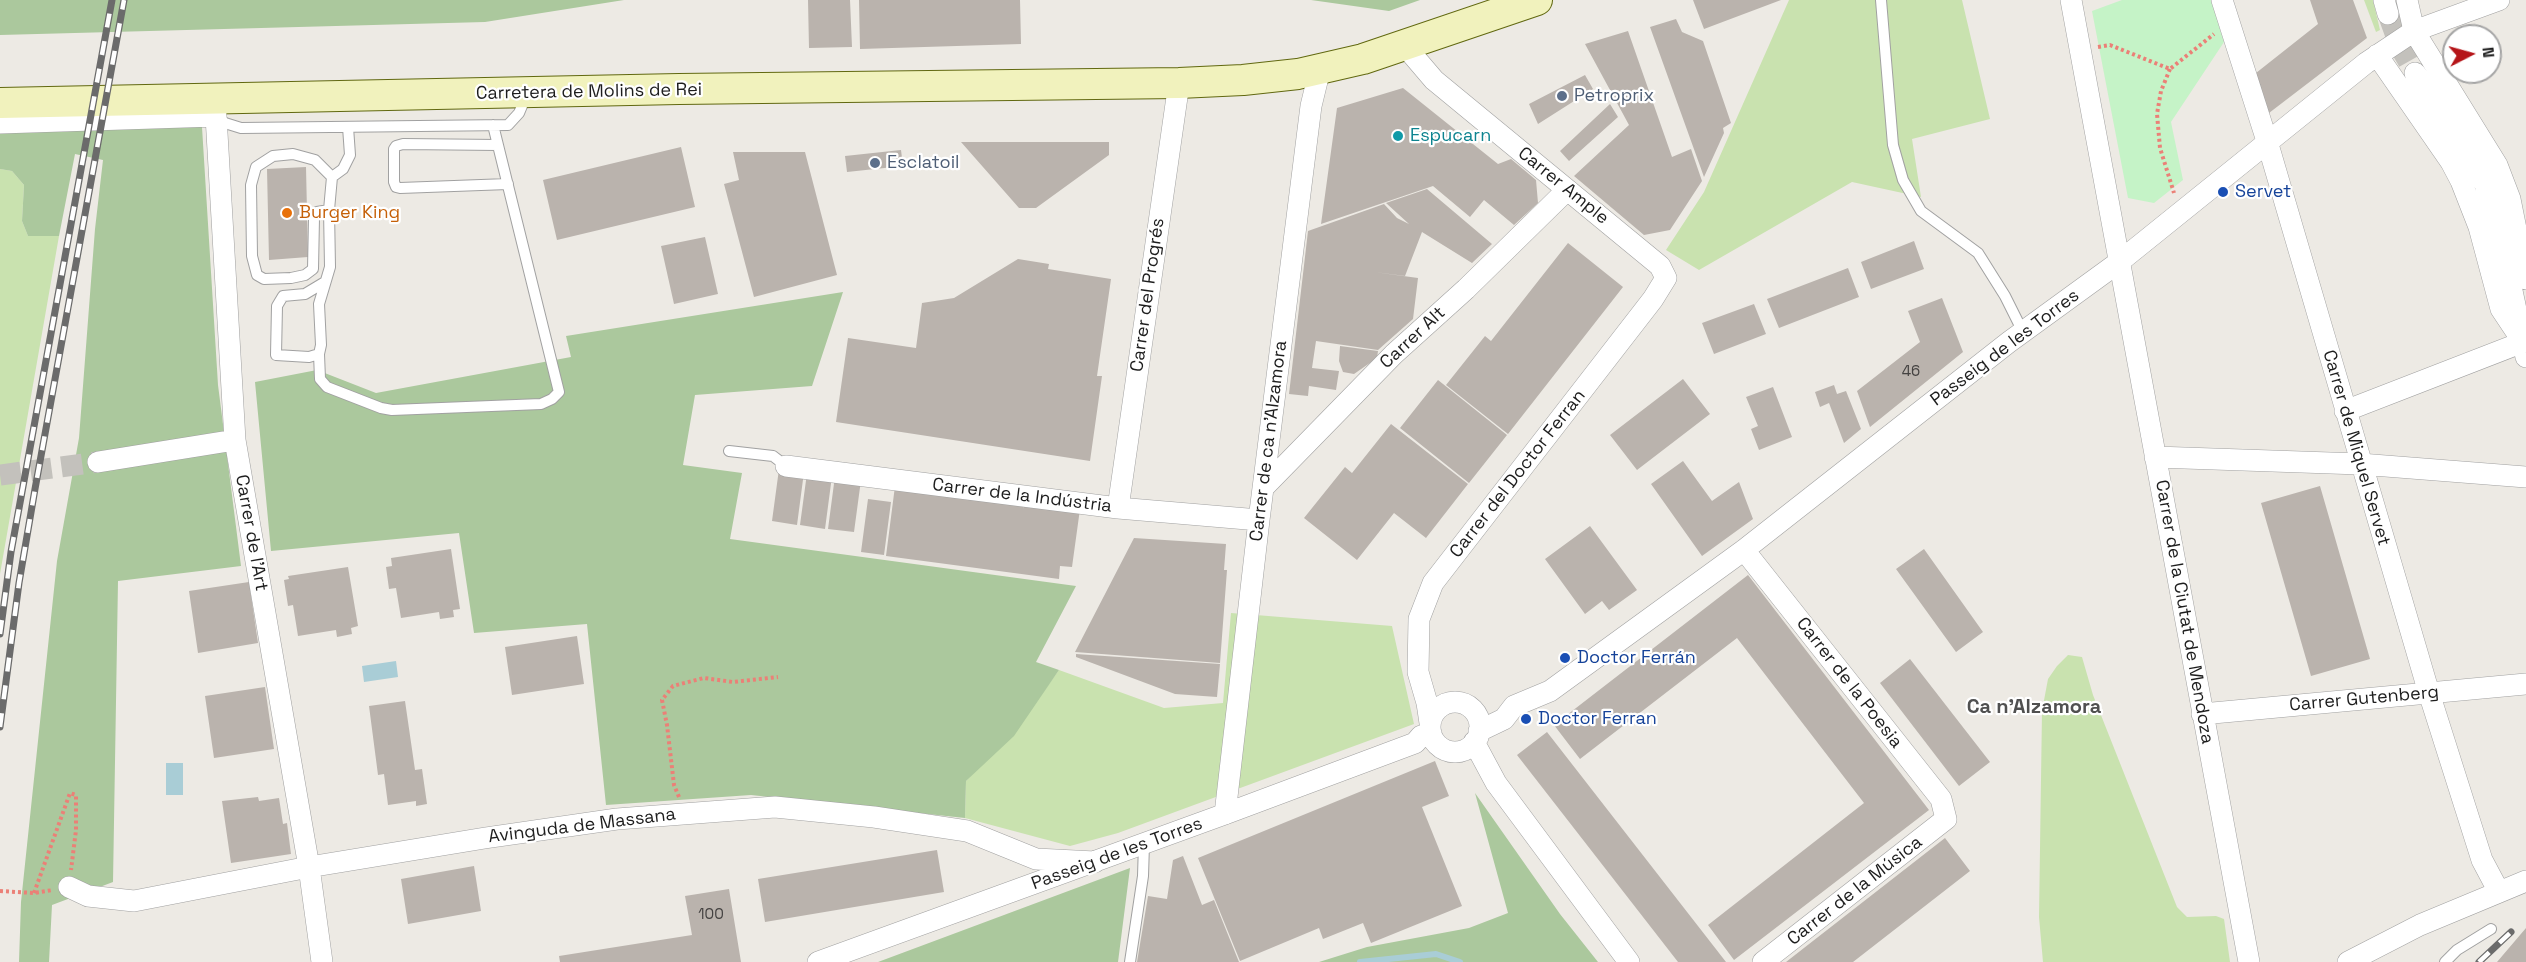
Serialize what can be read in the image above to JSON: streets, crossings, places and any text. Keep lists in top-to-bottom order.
{
  "streets": {
    "main road": ["Carretera de Molins de Rei"],
    "street": [
      "Carrer Ample",
      "Carrer del Progrés",
      "Carrer Alt",
      "Passeig de les Torres",
      "Carrer de ca n'Alzamora",
      "Carrer de Miquel Servet",
      "Carrer del Doctor Ferran",
      "Carrer de la Indústria",
      "Carrer de l'Art",
      "Carrer de la Ciutat de Mendoza",
      "Carrer de la Poesia",
      "Carrer Gutenberg",
      "Avinguda de Massana",
      "Carrer de la Música"
    ]
  },
  "crossings": [
    ["Carretera de Molins de Rei", "Carrer Ample"],
    ["Carretera de Molins de Rei", "Carrer del Progrés"],
    ["Carretera de Molins de Rei", "Carrer de ca n'Alzamora"],
    ["Carretera de Molins de Rei", "Carrer de l'Art"],
    ["Carrer Ample", "Carrer Alt"],
    ["Carrer Ample", "Carrer del Doctor Ferran"],
    ["Carrer del Progrés", "Carrer de la Indústria"],
    ["Carrer Alt", "Carrer de ca n'Alzamora"],
    ["Passeig de les Torres", "Carrer de ca n'Alzamora"],
    ["Passeig de les Torres", "Carrer de Miquel Servet"],
    ["Passeig de les Torres", "Carrer del Doctor Ferran"],
    ["Passeig de les Torres", "Carrer de la Ciutat de Mendoza"],
    ["Passeig de les Torres", "Carrer de la Poesia"],
    ["Passeig de les Torres", "Avinguda de Massana"],
    ["Carrer de ca n'Alzamora", "Carrer de la Indústria"],
    ["Carrer de Miquel Servet", "Carrer Gutenberg"],
    ["Carrer de l'Art", "Avinguda de Massana"],
    ["Carrer de la Ciutat de Mendoza", "Carrer Gutenberg"],
    ["Carrer de la Poesia", "Carrer de la Música"]
  ],
  "districts": ["Ca n'Alzamora"],
  "places": [
    "Petroprix",
    "Espucarn",
    "Esclatoil",
    "Servet",
    "Burger King",
    "Doctor Ferrán",
    "Doctor Ferran"
  ],
  "house_numbers": ["46", "100"],
  "north": "right"
}
